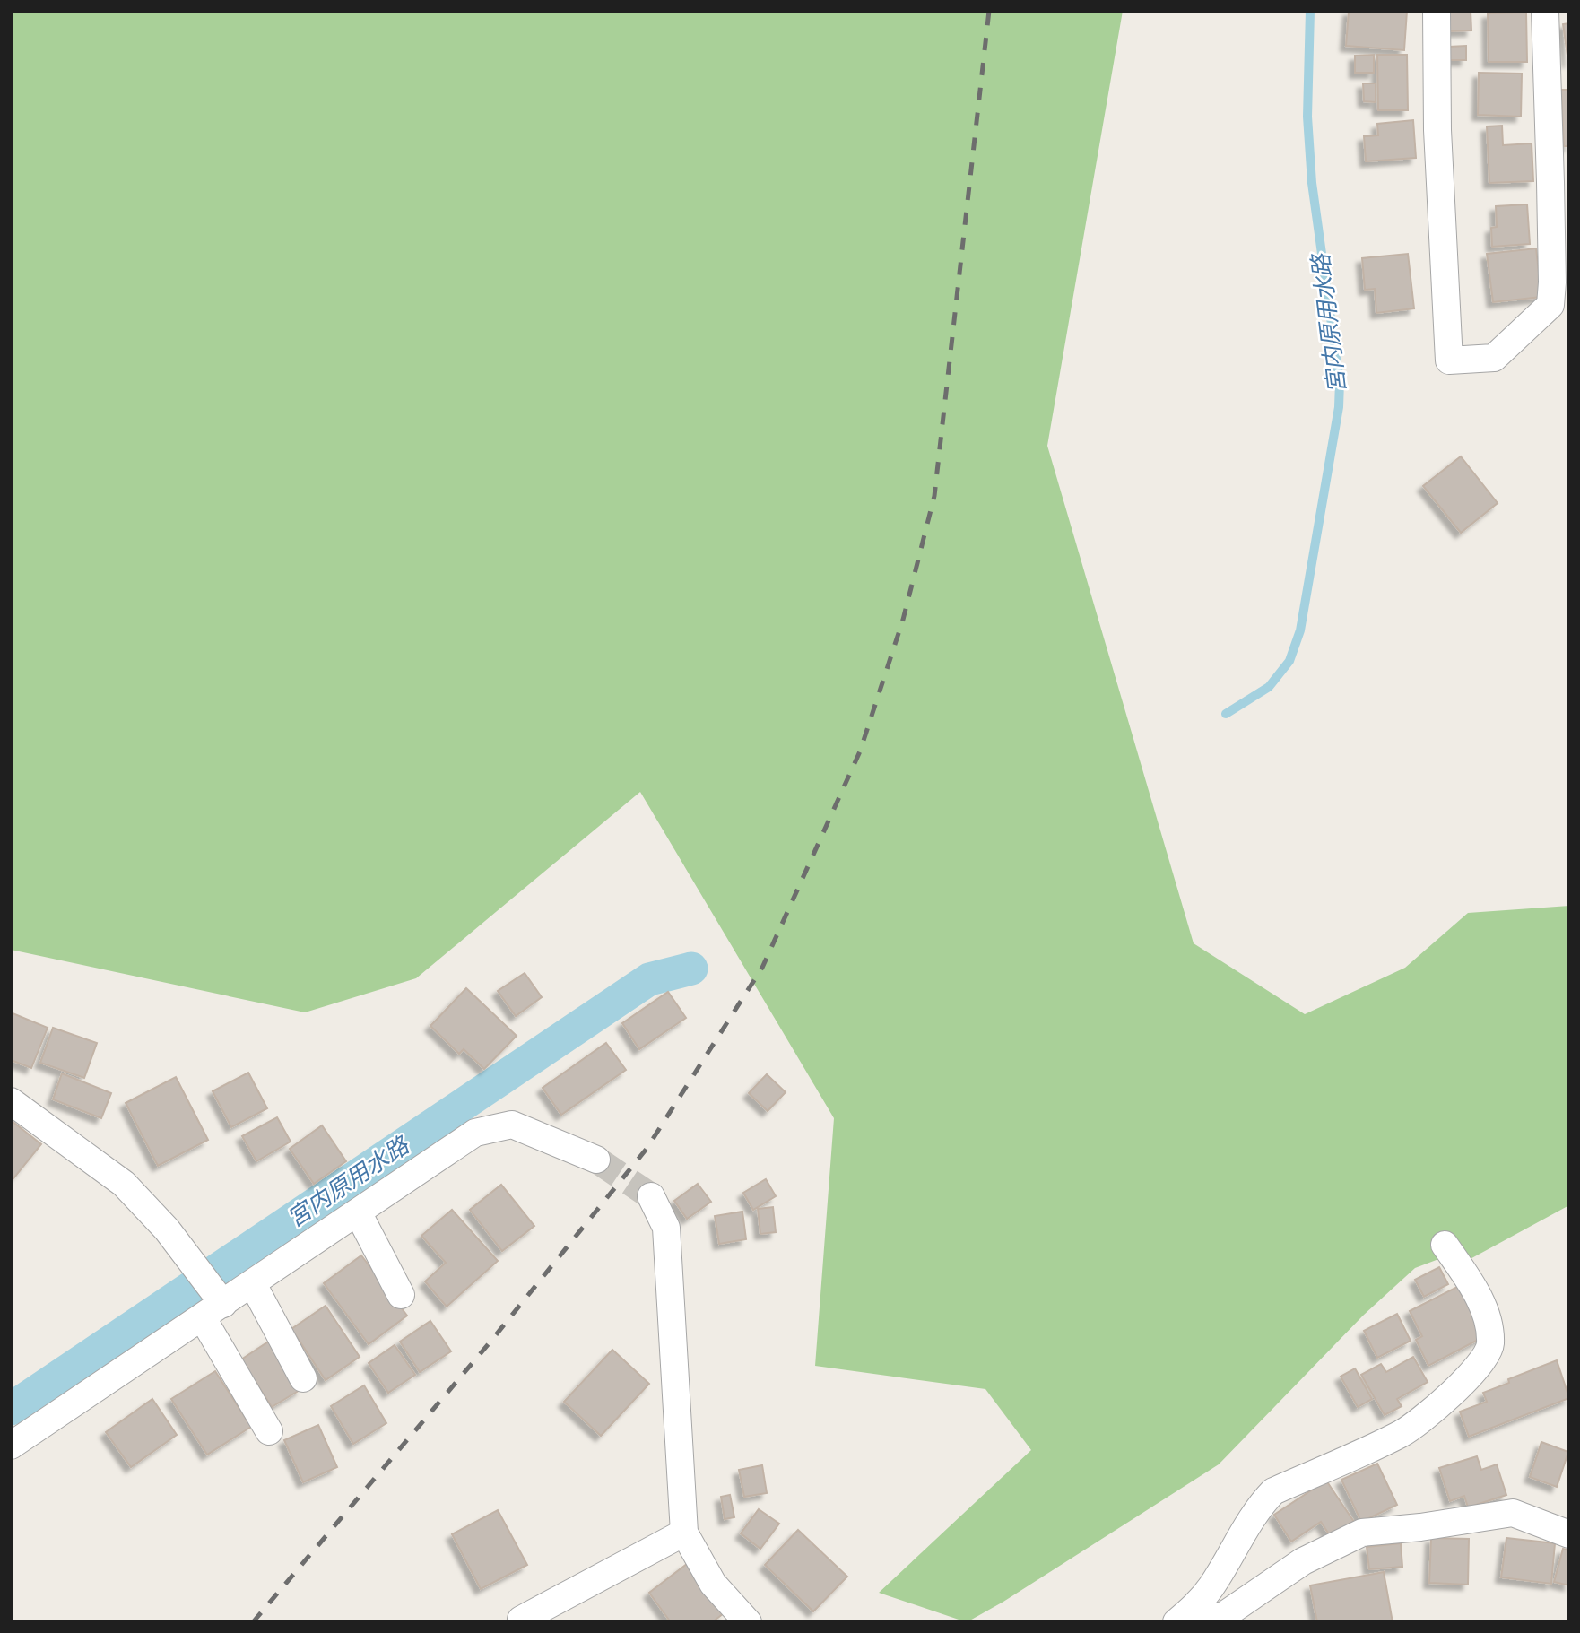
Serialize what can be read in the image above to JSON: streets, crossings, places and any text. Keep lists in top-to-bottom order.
{
  "water": ["宮内原用水路"]
}
